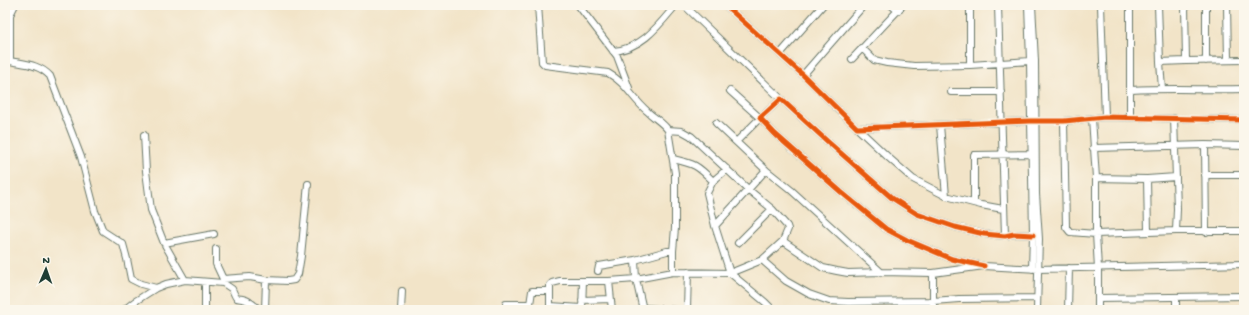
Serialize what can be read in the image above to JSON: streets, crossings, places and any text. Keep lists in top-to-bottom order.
{
  "north": "top"
}
